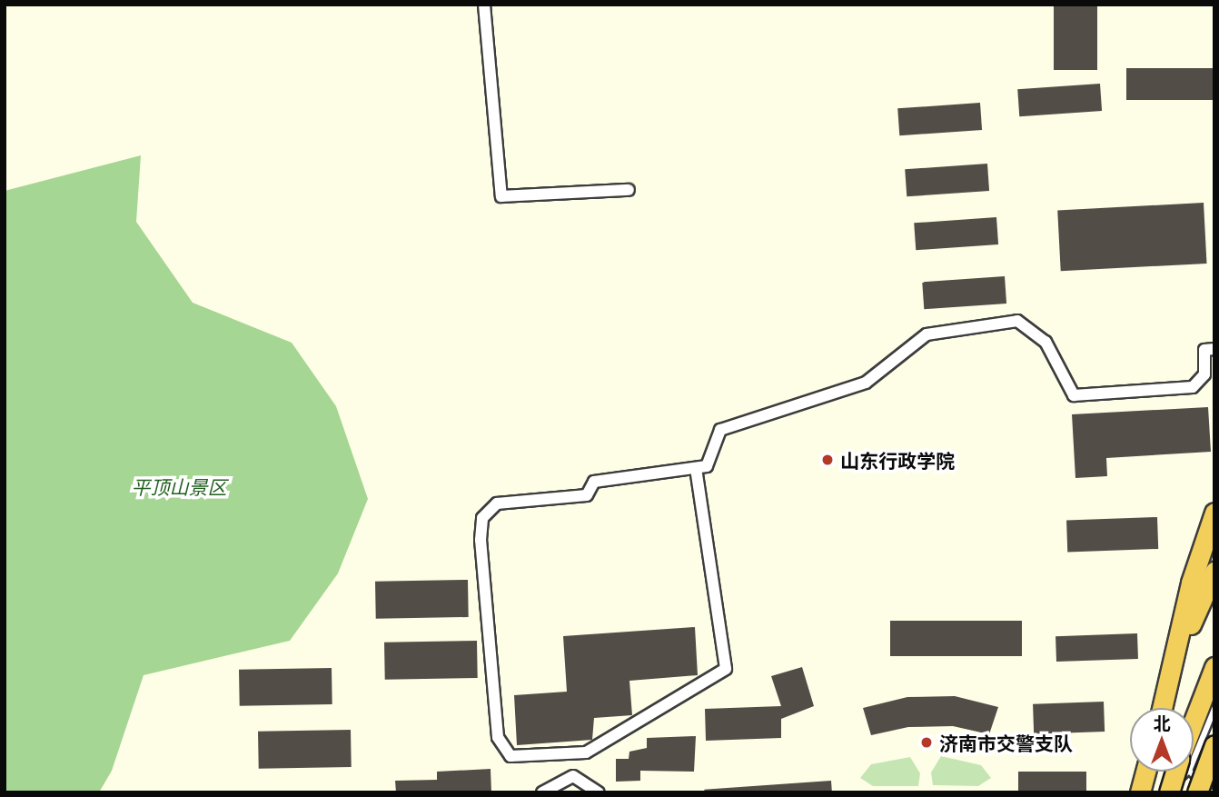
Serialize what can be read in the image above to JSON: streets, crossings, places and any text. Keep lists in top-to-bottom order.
{
  "parks": ["平顶山景区"],
  "places": ["山东行政学院", "济南市交警支队"],
  "north": "top"
}
